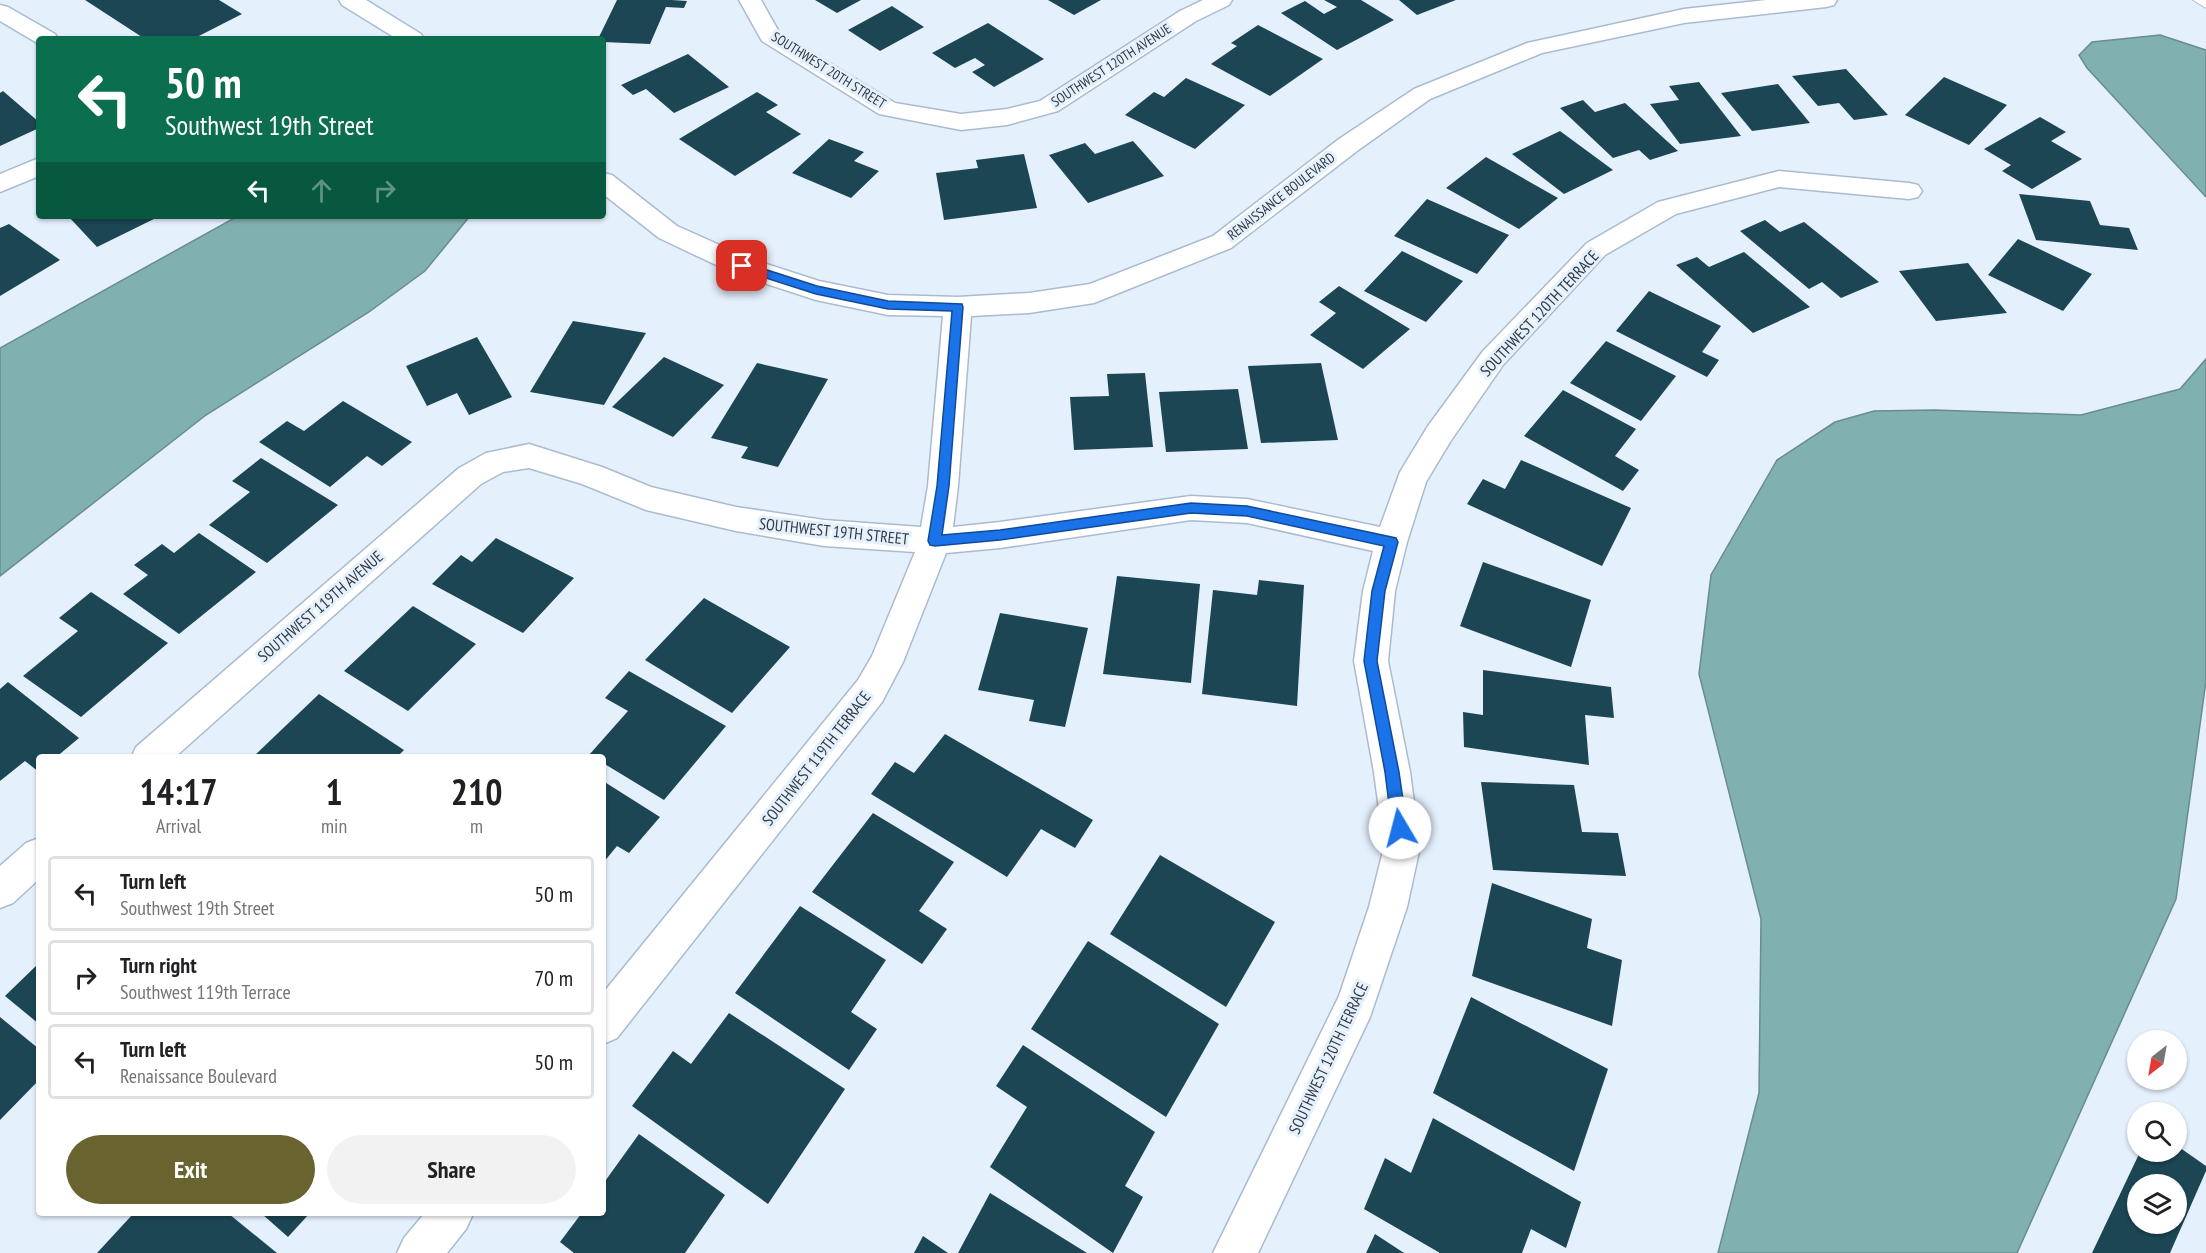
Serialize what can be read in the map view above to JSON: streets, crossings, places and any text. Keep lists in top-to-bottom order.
{
  "streets": {
    "street": [
      "SOUTHWEST 120TH AVENUE",
      "SOUTHWEST 20TH STREET",
      "RENAISSANCE BOULEVARD",
      "SOUTHWEST 120TH TERRACE",
      "SOUTHWEST 19TH STREET",
      "SOUTHWEST 119TH AVENUE",
      "SOUTHWEST 119TH TERRACE"
    ]
  },
  "crossings": [
    ["SOUTHWEST 120TH AVENUE", "SOUTHWEST 20TH STREET"],
    ["RENAISSANCE BOULEVARD", "SOUTHWEST 119TH TERRACE"],
    ["SOUTHWEST 120TH TERRACE", "SOUTHWEST 19TH STREET"],
    ["SOUTHWEST 19TH STREET", "SOUTHWEST 119TH AVENUE"],
    ["SOUTHWEST 19TH STREET", "SOUTHWEST 119TH TERRACE"]
  ],
  "north": "bottom left",
  "page": {
    "turn": ["50 m", "Southwest 19th Street"],
    "eta": [
      "14:17",
      "Arrival",
      "1",
      "min",
      "210",
      "m"
    ],
    "list": [
      {
        "name": "Turn left",
        "note": "Southwest 19th Street",
        "value": "50 m"
      },
      {
        "name": "Turn right",
        "note": "Southwest 119th Terrace",
        "value": "70 m"
      },
      {
        "name": "Turn left",
        "note": "Renaissance Boulevard",
        "value": "50 m"
      }
    ],
    "buttons": ["Exit", "Share"]
  }
}
